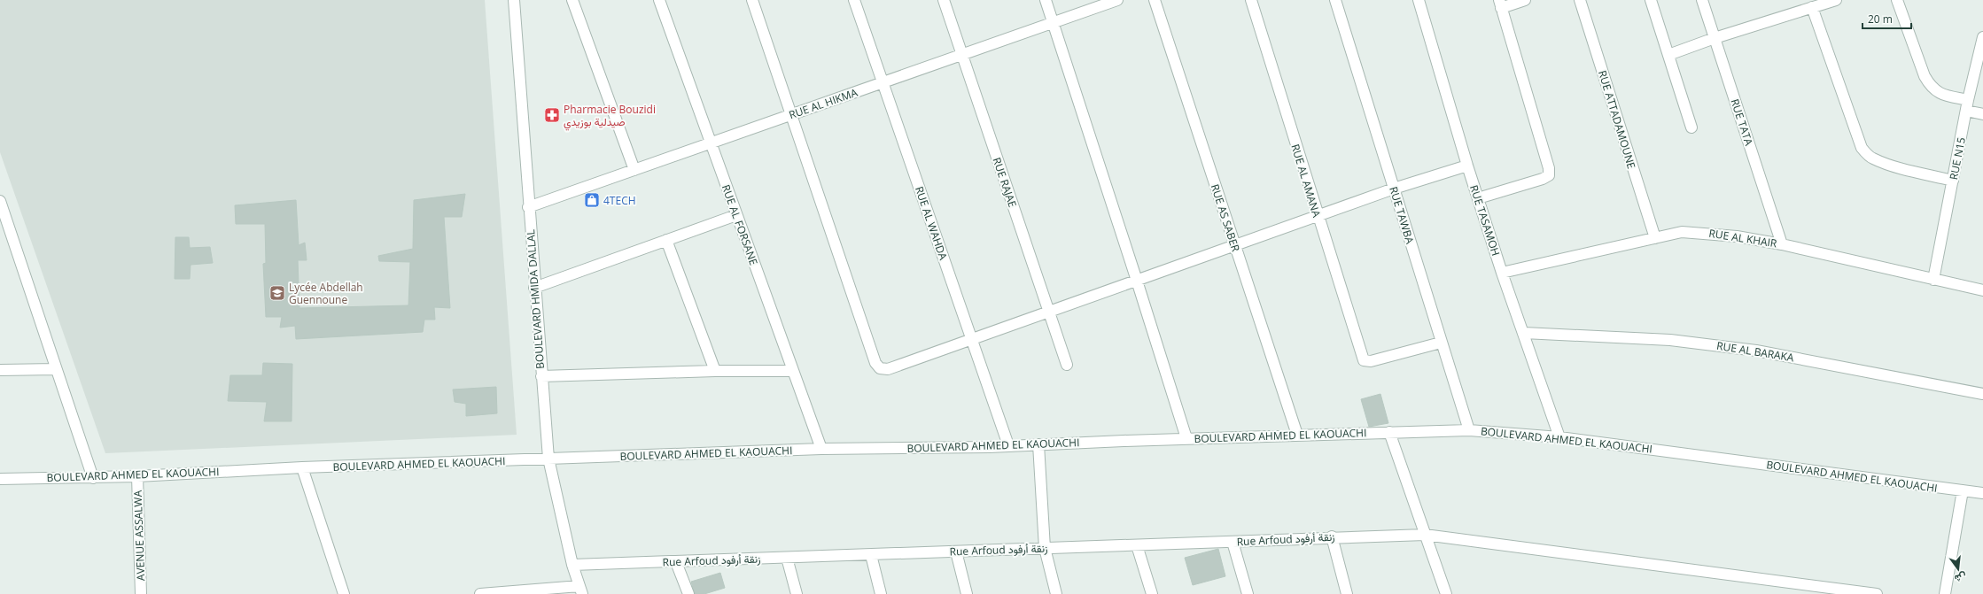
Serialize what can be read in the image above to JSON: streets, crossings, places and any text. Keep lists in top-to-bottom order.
{
  "streets": {
    "street": [
      "RUE AL HIKMA",
      "RUE ATTADAMOUNE",
      "RUE TATA",
      "RUE N15",
      "RUE AL AMANA",
      "RUE RAJAE",
      "RUE TAWBA",
      "RUE AS SABER",
      "RUE TASAMOH",
      "RUE AL WAHDA",
      "RUE AL FORSANE",
      "RUE AL KHAIR",
      "BOULEVARD HMIDA DALLAL",
      "RUE AL BARAKA",
      "BOULEVARD AHMED EL KAOUACHI",
      "AVENUE ASSALWA",
      "Rue Arfoud زنقة أرفود"
    ]
  },
  "crossings": [
    ["RUE AL HIKMA", "RUE RAJAE"],
    ["RUE AL HIKMA", "RUE AL WAHDA"],
    ["RUE AL HIKMA", "RUE AL FORSANE"],
    ["RUE AL HIKMA", "BOULEVARD HMIDA DALLAL"],
    ["RUE ATTADAMOUNE", "RUE AL KHAIR"],
    ["RUE TATA", "RUE AL KHAIR"],
    ["RUE N15", "RUE AL KHAIR"],
    ["RUE AL AMANA", "RUE TAWBA"],
    ["RUE TAWBA", "BOULEVARD AHMED EL KAOUACHI"],
    ["RUE AS SABER", "BOULEVARD AHMED EL KAOUACHI"],
    ["RUE TASAMOH", "RUE AL KHAIR"],
    ["RUE TASAMOH", "RUE AL BARAKA"],
    ["RUE TASAMOH", "BOULEVARD AHMED EL KAOUACHI"],
    ["RUE AL WAHDA", "BOULEVARD AHMED EL KAOUACHI"],
    ["RUE AL FORSANE", "BOULEVARD AHMED EL KAOUACHI"],
    ["BOULEVARD HMIDA DALLAL", "BOULEVARD AHMED EL KAOUACHI"],
    ["BOULEVARD HMIDA DALLAL", "Rue Arfoud زنقة أرفود"],
    ["BOULEVARD AHMED EL KAOUACHI", "AVENUE ASSALWA"]
  ],
  "places": {
    "pharmacy": ["Pharmacie Bouzidi صيدلية بوزيدي"],
    "shop": ["4TECH"],
    "school or university": ["Lycée Abdellah Guennoune"]
  },
  "scale_bar": "20 m",
  "north": "bottom"
}
